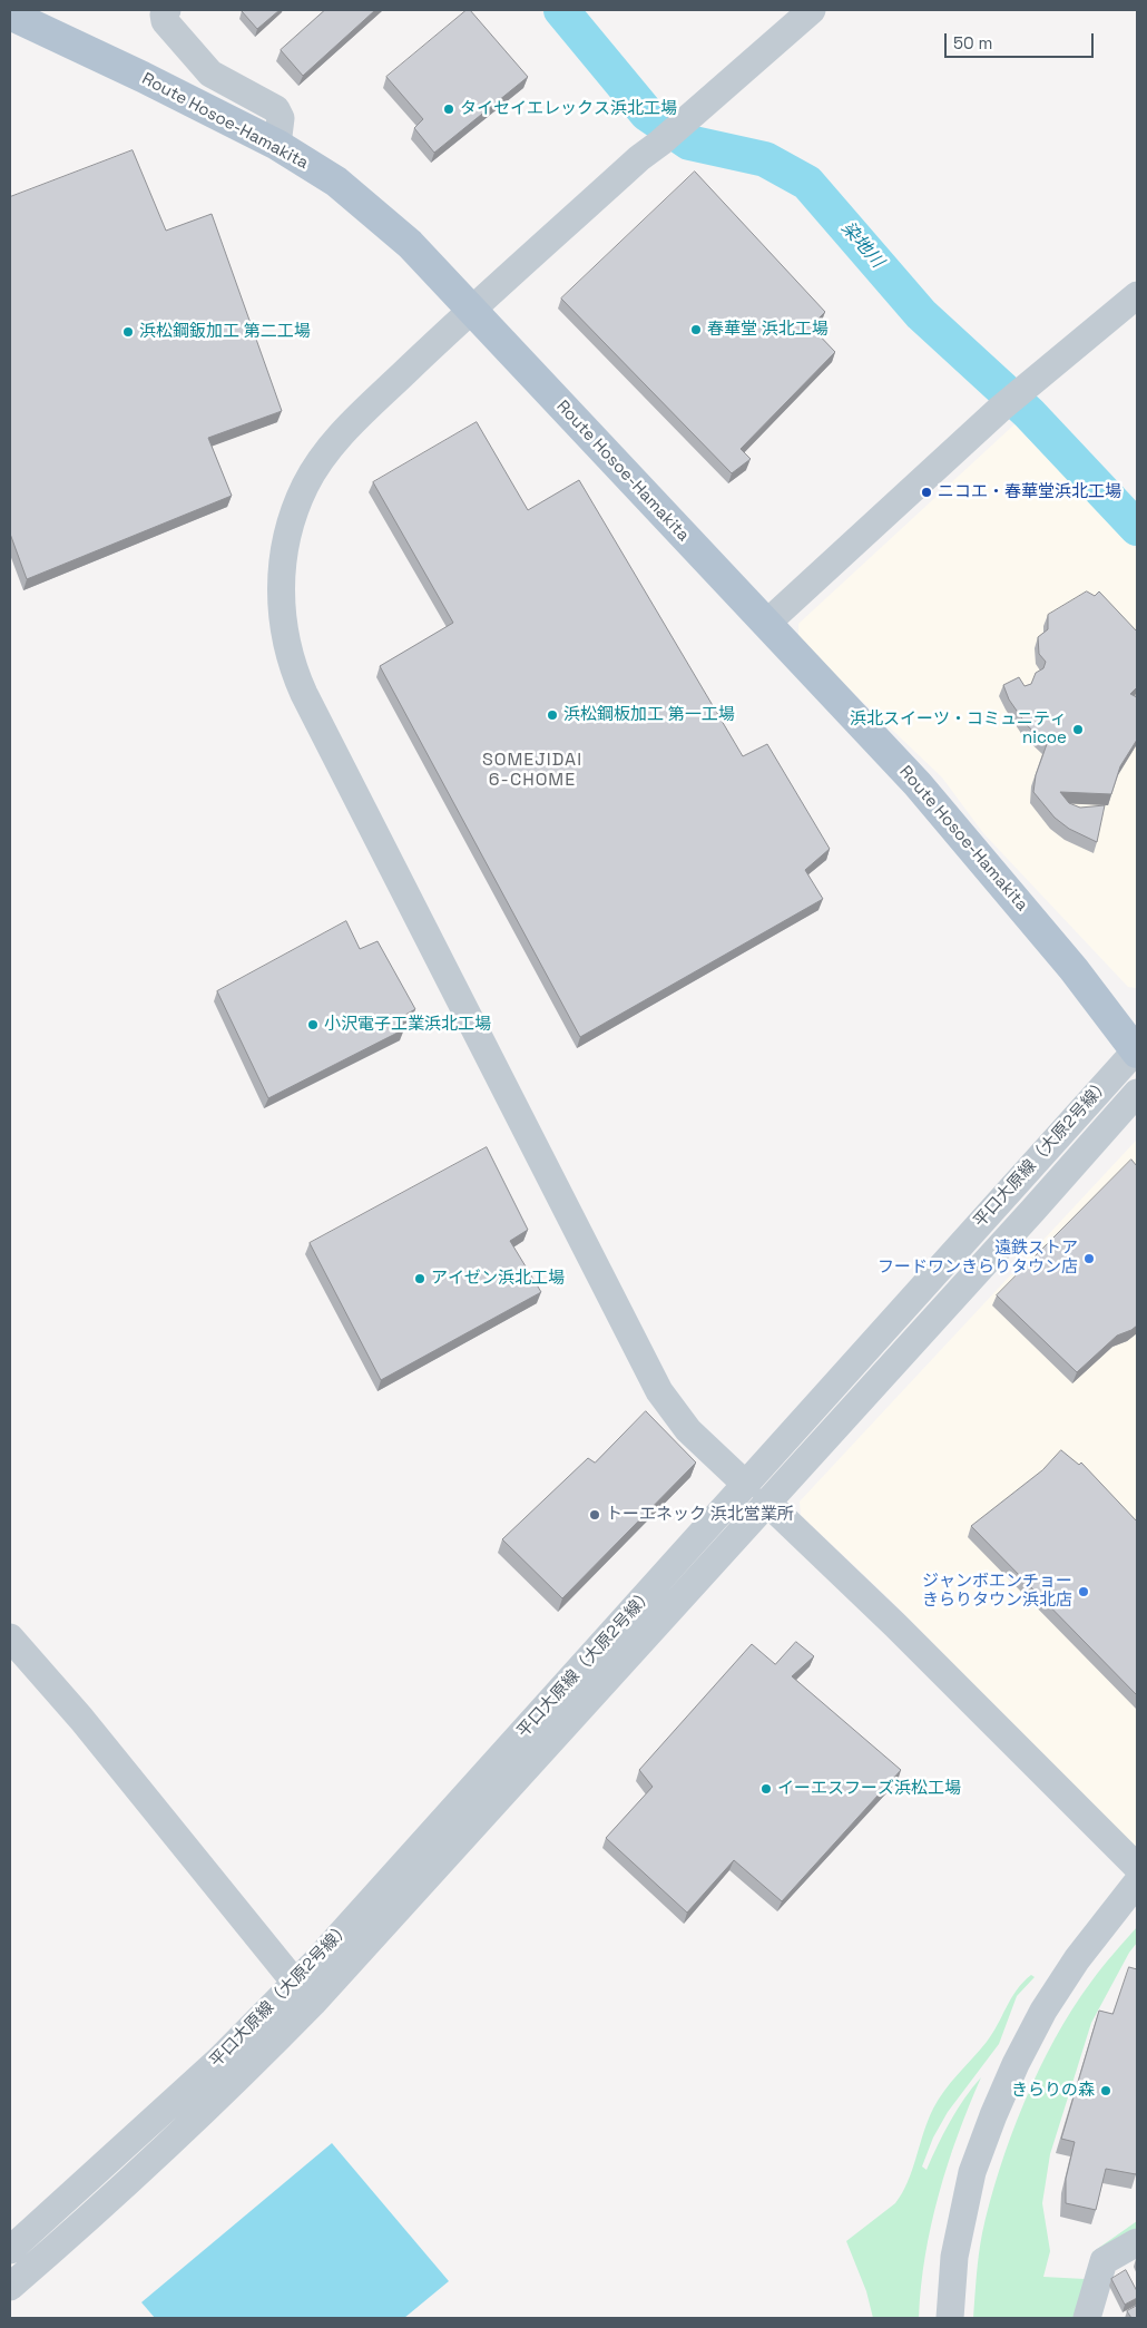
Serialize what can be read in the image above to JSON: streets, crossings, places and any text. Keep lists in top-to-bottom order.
{
  "streets": {
    "main road": ["Route Hosoe-Hamakita"],
    "street": ["平口大原線（大原2号線）"]
  },
  "crossings": [
    ["Route Hosoe-Hamakita", "平口大原線（大原2号線）"]
  ],
  "districts": ["SOMEJIDAI 6-CHOME"],
  "water": ["染地川"],
  "places": [
    "タイセイエレックス浜北工場",
    "春華堂 浜北工場",
    "浜松鋼鈑加工 第二工場",
    "ニコエ・春華堂浜北工場",
    "浜松鋼板加工 第一工場",
    "浜北スイーツ・コミュニティ nicoe",
    "小沢電子工業浜北工場",
    "遠鉄ストア フードワンきらりタウン店",
    "アイゼン浜北工場",
    "トーエネック 浜北営業所",
    "ジャンボエンチョー きらりタウン浜北店",
    "イーエスフーズ浜松工場",
    "きらりの森"
  ],
  "scale_bar": "50 m"
}
